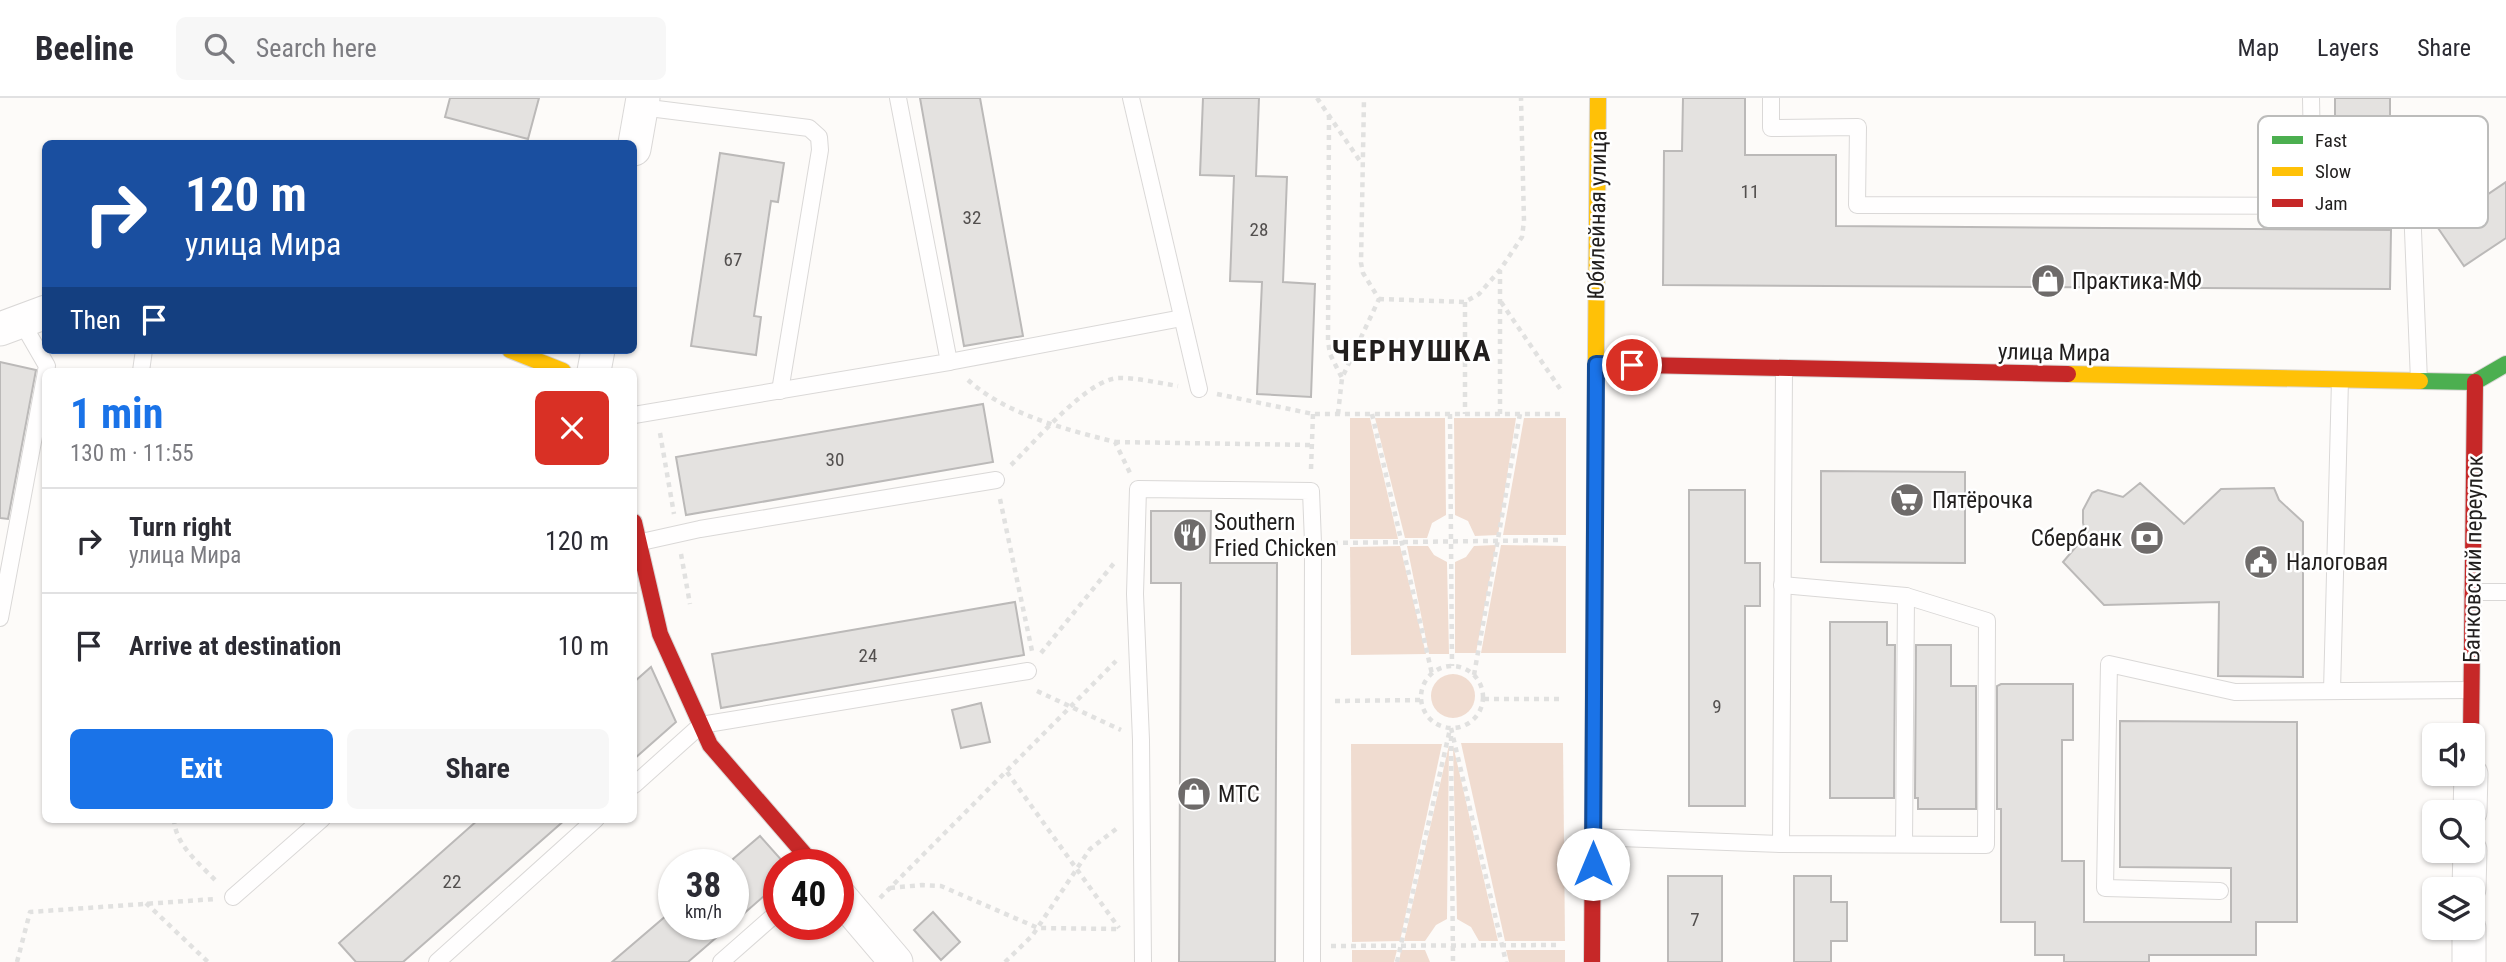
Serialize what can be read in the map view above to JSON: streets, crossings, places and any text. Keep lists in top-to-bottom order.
{
  "streets": {
    "street": ["Юбилейная улица", "улица Мира", "Банковский переулок"]
  },
  "crossings": [
    ["Юбилейная улица", "улица Мира"],
    ["улица Мира", "Банковский переулок"]
  ],
  "districts": ["ЧЕРНУШКА"],
  "places": {
    "shop": ["Практика-МФ", "МТС"],
    "supermarket": ["Пятёрочка"],
    "restaurant": ["Southern Fried Chicken"],
    "bank": ["Сбербанк"],
    "public building": ["Налоговая"]
  },
  "house_numbers": [
    "11",
    "32",
    "28",
    "67",
    "30",
    "24",
    "9",
    "22",
    "7"
  ],
  "legend": ["Fast", "Slow", "Jam"],
  "page": {
    "header": "Beeline",
    "search": "Search here",
    "nav": ["Map", "Layers", "Share"],
    "turn": ["120 m", "улица Мира"],
    "then": "Then",
    "heading": ["1 min", "130 m · 11:55"],
    "list": [
      {
        "name": "Turn right",
        "note": "улица Мира",
        "value": "120 m"
      },
      {
        "name": "Arrive at destination",
        "value": "10 m"
      }
    ],
    "buttons": ["Exit", "Share"],
    "speed": "38 km/h",
    "limit": "40"
  }
}
